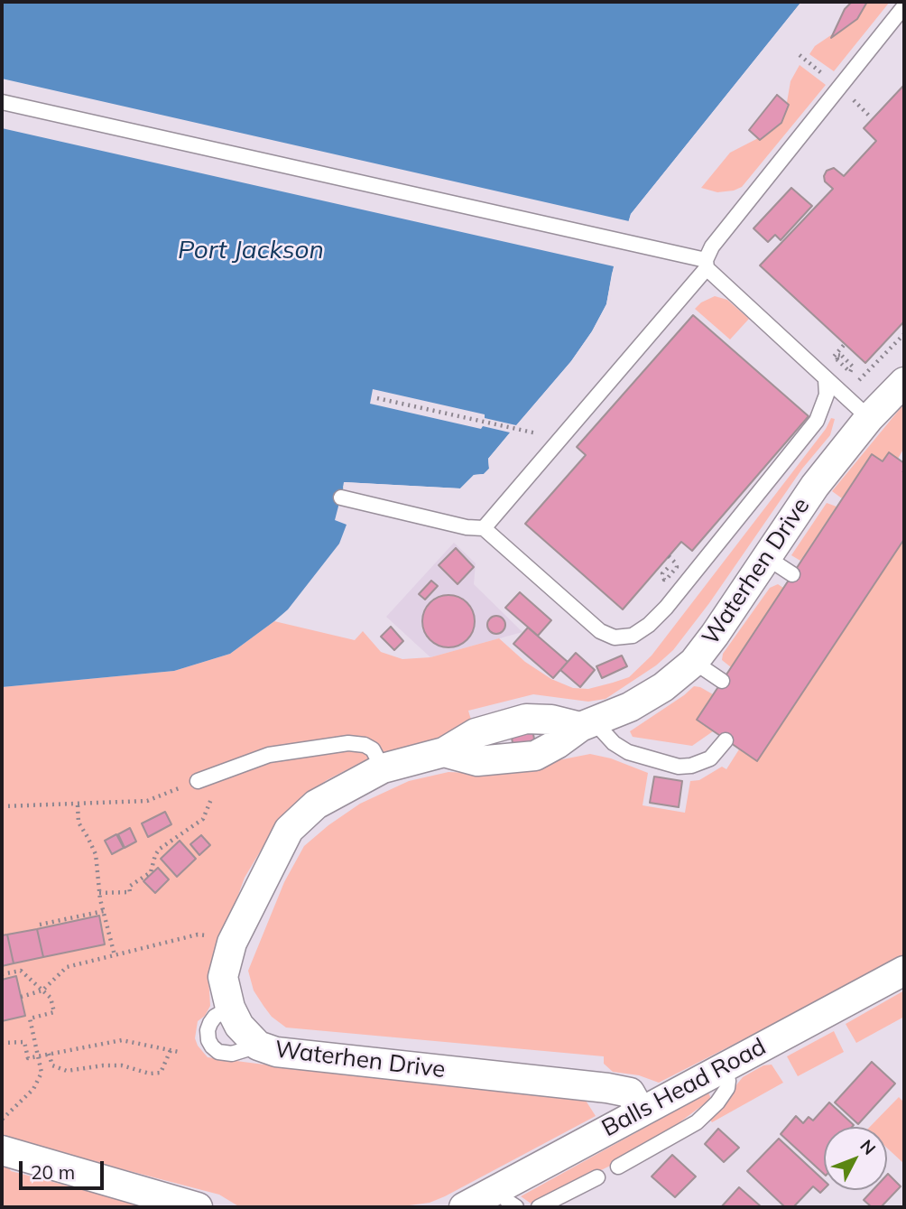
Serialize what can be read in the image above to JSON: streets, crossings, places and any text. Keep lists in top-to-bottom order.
{
  "streets": {
    "street": ["Waterhen Drive", "Balls Head Road"]
  },
  "crossings": [
    ["Waterhen Drive", "Balls Head Road"]
  ],
  "water": ["Port Jackson"],
  "scale_bar": "20 m",
  "north": "top right"
}
